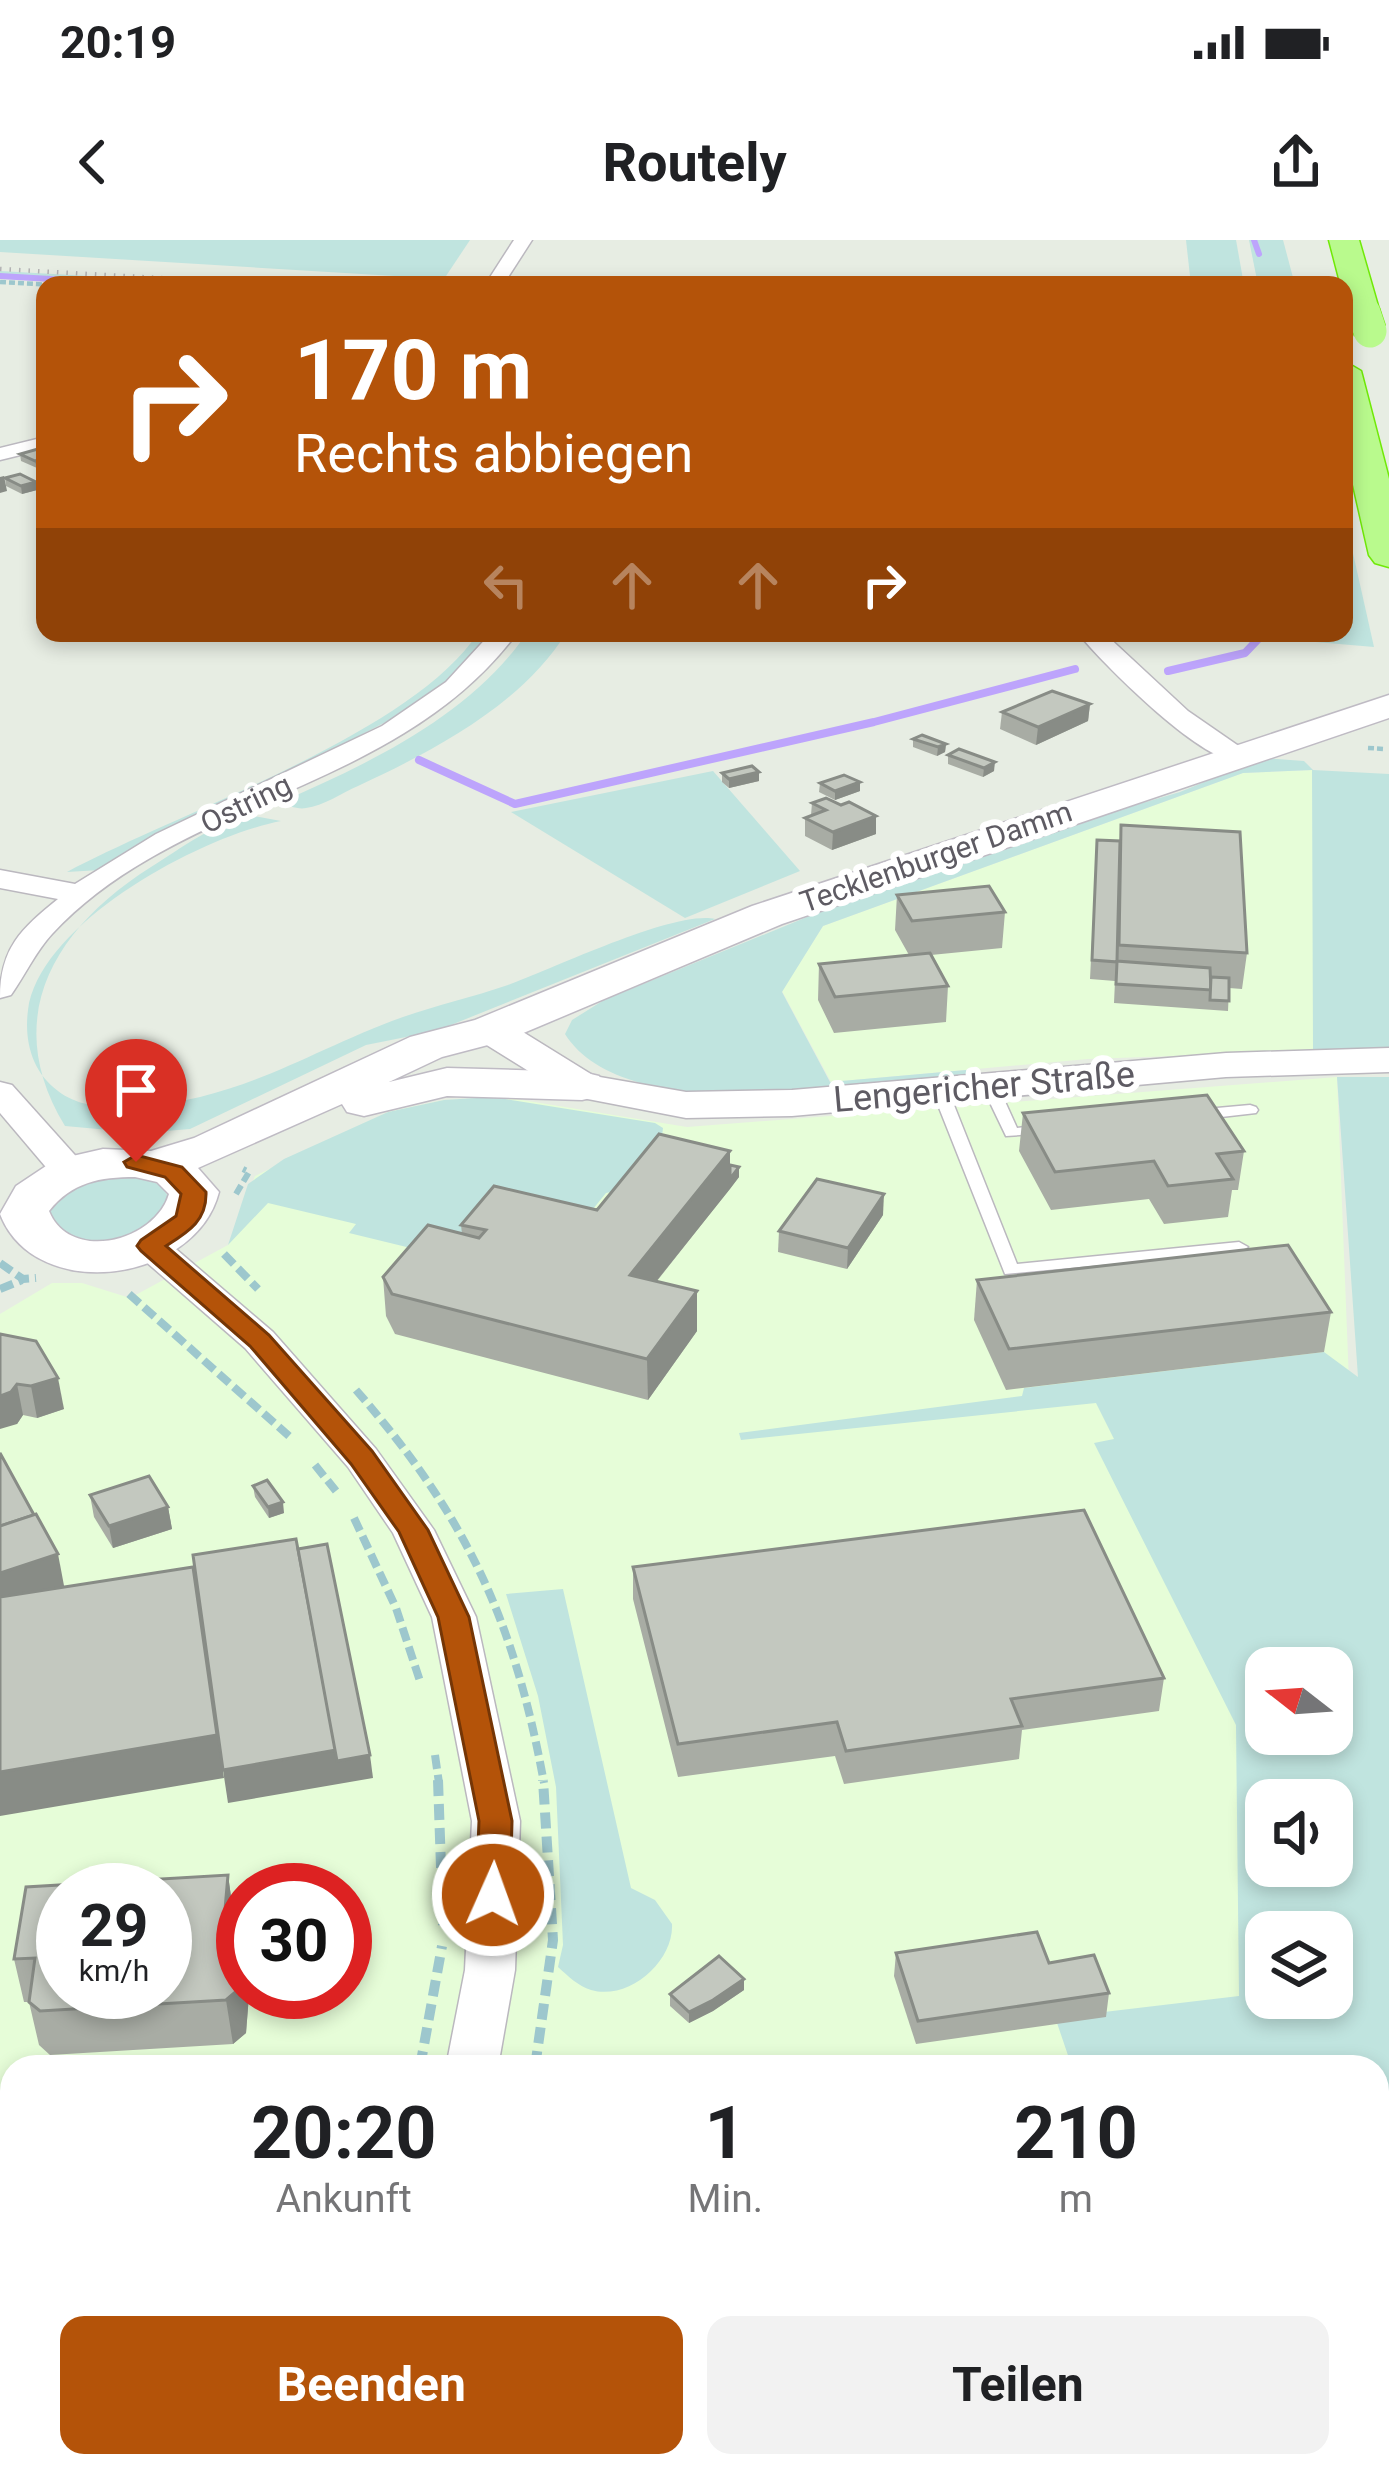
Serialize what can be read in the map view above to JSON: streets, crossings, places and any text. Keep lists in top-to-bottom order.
{
  "streets": {
    "main road": ["Tecklenburger Damm", "Lengericher Straße"],
    "street": ["Ostring"]
  },
  "crossings": [
    ["Tecklenburger Damm", "Lengericher Straße"]
  ],
  "north": "left",
  "page": {
    "status": "20:19",
    "header": "Routely",
    "turn": ["170 m", "Rechts abbiegen"],
    "speed": "29 km/h",
    "limit": "30",
    "eta": [
      "20:20",
      "Ankunft",
      "1",
      "Min.",
      "210",
      "m"
    ],
    "buttons": ["Beenden", "Teilen"]
  }
}
